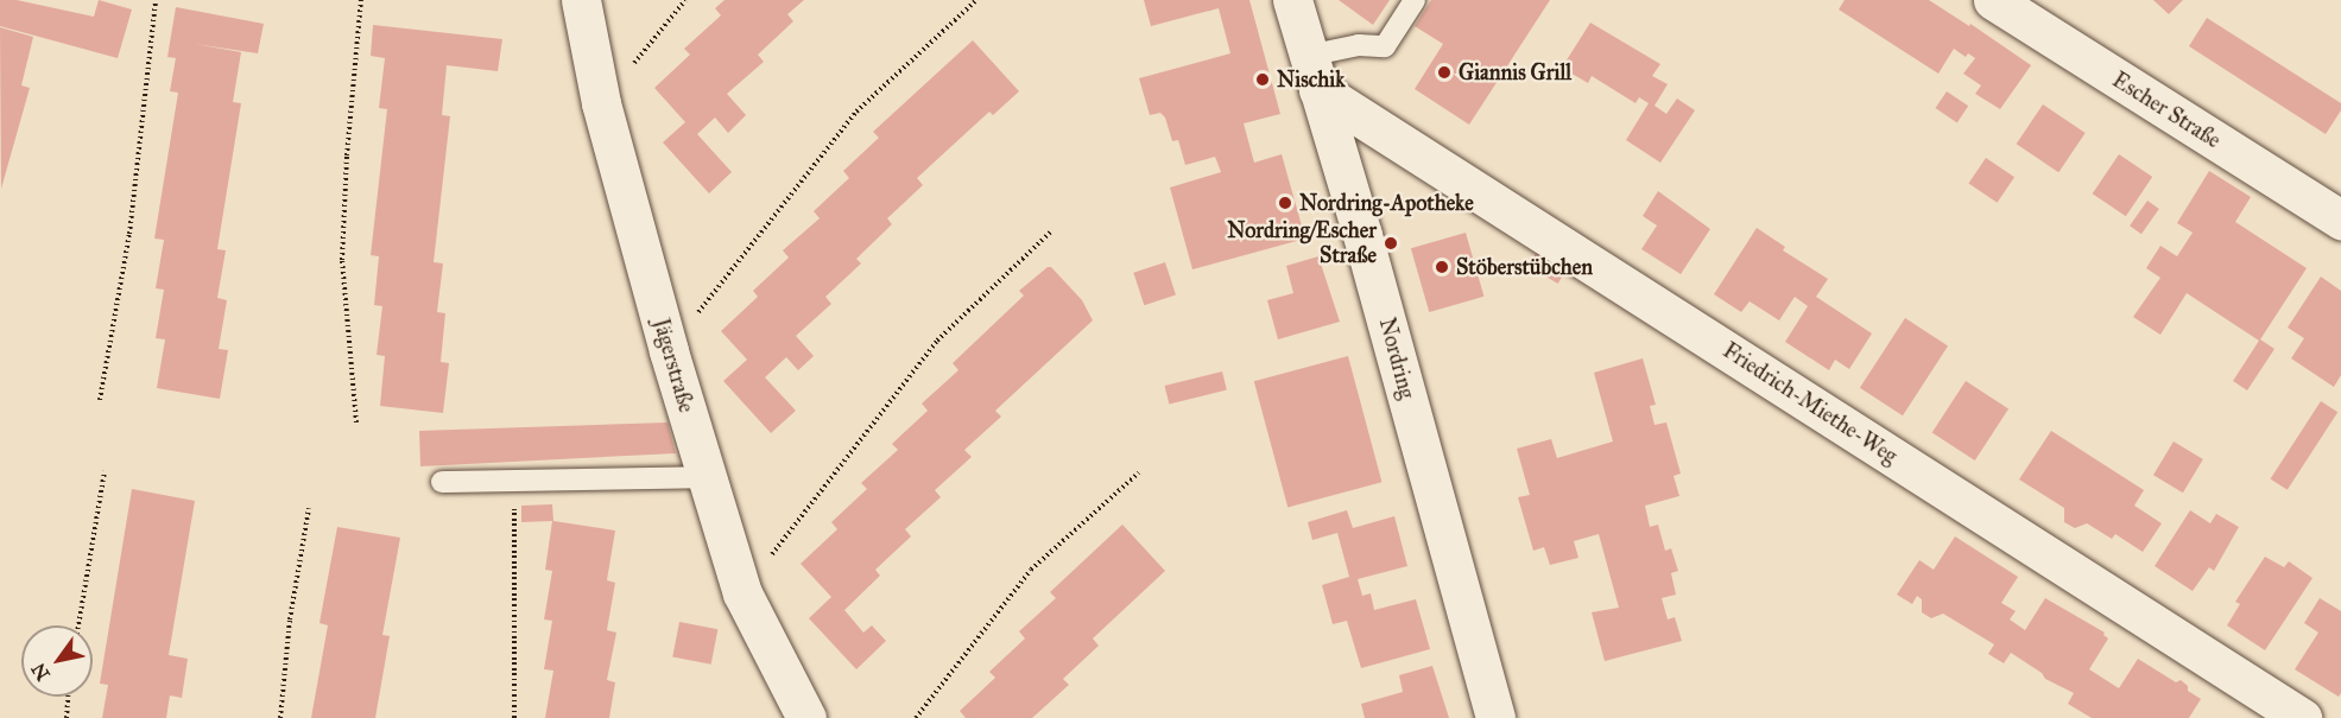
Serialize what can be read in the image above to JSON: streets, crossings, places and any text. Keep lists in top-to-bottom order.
{
  "streets": {
    "street": [
      "Escher Straße",
      "Nordring",
      "Jägerstraße",
      "Friedrich-Miethe-Weg"
    ]
  },
  "crossings": [
    ["Nordring", "Friedrich-Miethe-Weg"]
  ],
  "places": [
    "Giannis Grill",
    "Nischik",
    "Nordring-Apotheke",
    "Nordring/Escher Straße",
    "Stöberstübchen"
  ],
  "north": "bottom left"
}
